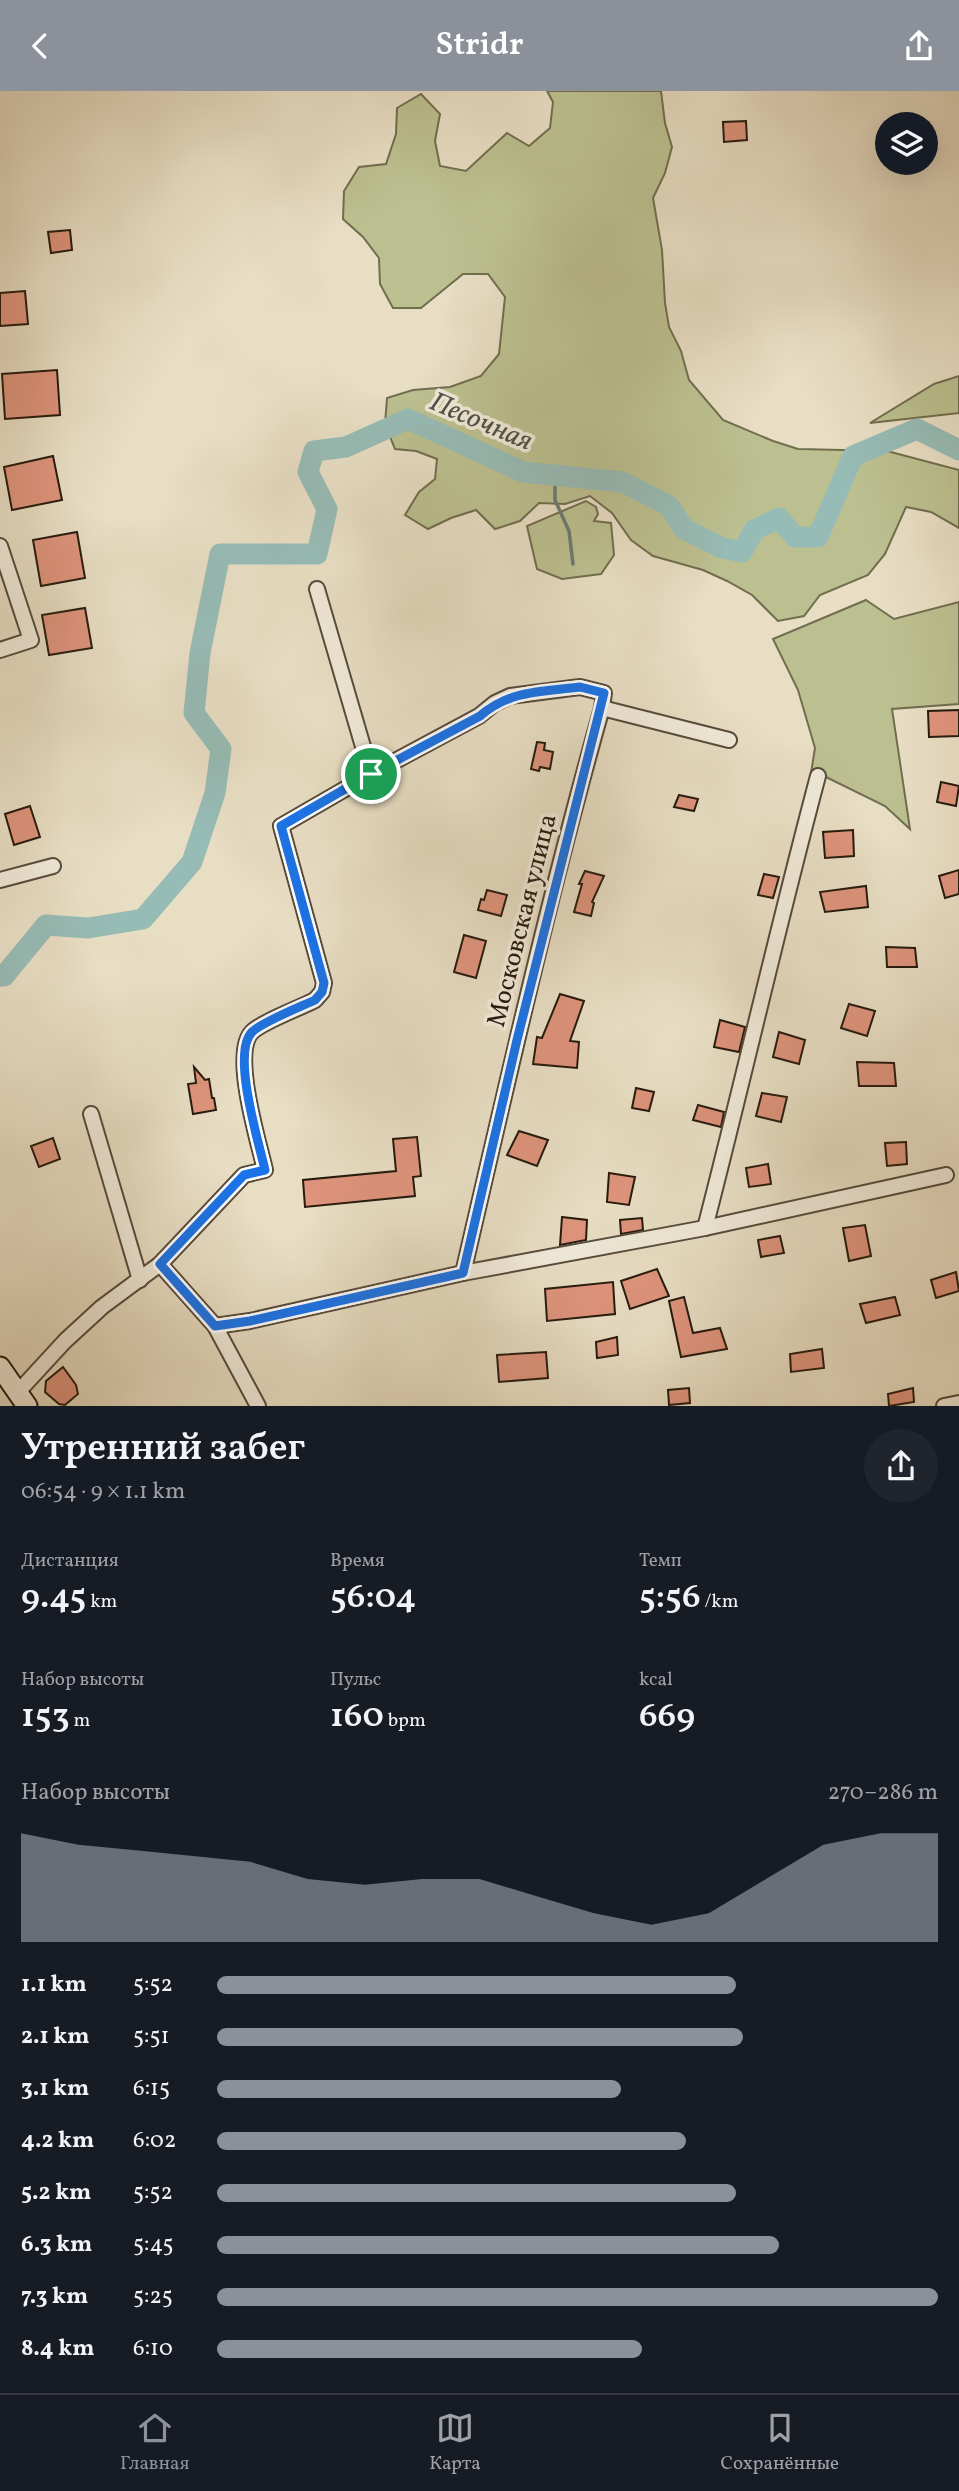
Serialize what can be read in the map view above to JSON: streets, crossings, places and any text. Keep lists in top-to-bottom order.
{
  "streets": {
    "street": ["Московская улица"]
  },
  "water": ["Песочная"],
  "page": {
    "header": "Stridr",
    "heading": ["Утренний забег", "06:54 · 9 × 1.1 km"],
    "stats": [
      ["Дистанция", "9.45 km"],
      ["Время", "56:04"],
      ["Темп", "5:56 /km"],
      ["Набор высоты", "153 m"],
      ["Пульс", "160 bpm"],
      ["kcal", "669"]
    ],
    "chart": ["Набор высоты", "270–286 m"],
    "list": [
      {
        "name": "1.1 km",
        "note": "5:52"
      },
      {
        "name": "2.1 km",
        "note": "5:51"
      },
      {
        "name": "3.1 km",
        "note": "6:15"
      },
      {
        "name": "4.2 km",
        "note": "6:02"
      },
      {
        "name": "5.2 km",
        "note": "5:52"
      },
      {
        "name": "6.3 km",
        "note": "5:45"
      },
      {
        "name": "7.3 km",
        "note": "5:25"
      },
      {
        "name": "8.4 km",
        "note": "6:10"
      }
    ],
    "tabs": ["Главная", "Карта", "Сохранённые"]
  }
}
